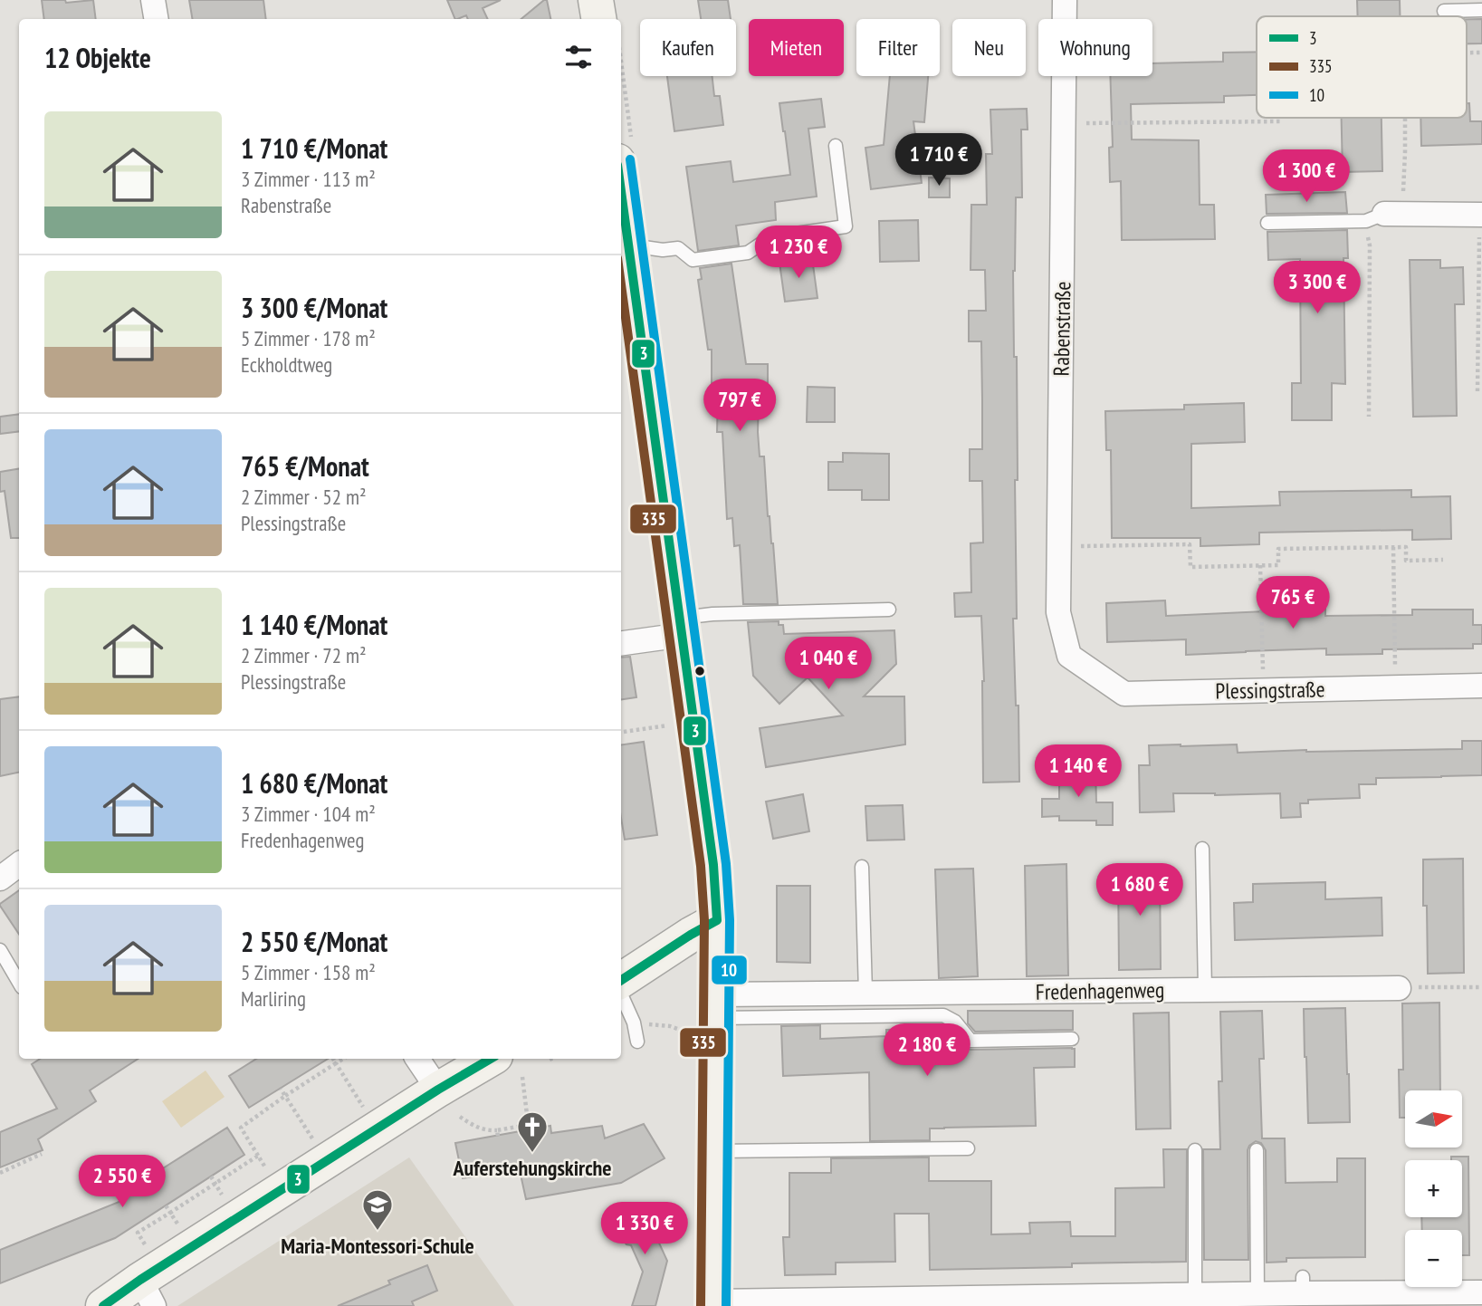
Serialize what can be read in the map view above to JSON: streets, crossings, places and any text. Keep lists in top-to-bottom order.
{
  "streets": {
    "street": ["Rabenstraße", "Plessingstraße", "Fredenhagenweg"]
  },
  "crossings": [
    ["Rabenstraße", "Plessingstraße"]
  ],
  "places": {
    "church": ["Auferstehungskirche"],
    "school or university": ["Maria-Montessori-Schule"]
  },
  "lines": ["transit line 10", "transit line 3", "transit line 335"],
  "legend": ["3", "335", "10"],
  "north": "right",
  "page": {
    "chip": [
      "Kaufen",
      "Mieten",
      "Filter",
      "Neu",
      "Wohnung"
    ],
    "heading": "12 Objekte",
    "list": [
      {
        "name": "1 710 €/Monat",
        "note": "3 Zimmer · 113 m² · Rabenstraße"
      },
      {
        "name": "3 300 €/Monat",
        "note": "5 Zimmer · 178 m² · Eckholdtweg"
      },
      {
        "name": "765 €/Monat",
        "note": "2 Zimmer · 52 m² · Plessingstraße"
      },
      {
        "name": "1 140 €/Monat",
        "note": "2 Zimmer · 72 m² · Plessingstraße"
      },
      {
        "name": "1 680 €/Monat",
        "note": "3 Zimmer · 104 m² · Fredenhagenweg"
      },
      {
        "name": "2 550 €/Monat",
        "note": "5 Zimmer · 158 m² · Marliring"
      }
    ],
    "price": [
      "1 710 €",
      "1 300 €",
      "1 230 €",
      "3 300 €",
      "797 €",
      "765 €",
      "1 040 €",
      "1 140 €",
      "1 680 €",
      "2 180 €",
      "2 550 €",
      "1 330 €"
    ],
    "map_buttons": ["+", "−"]
  }
}
